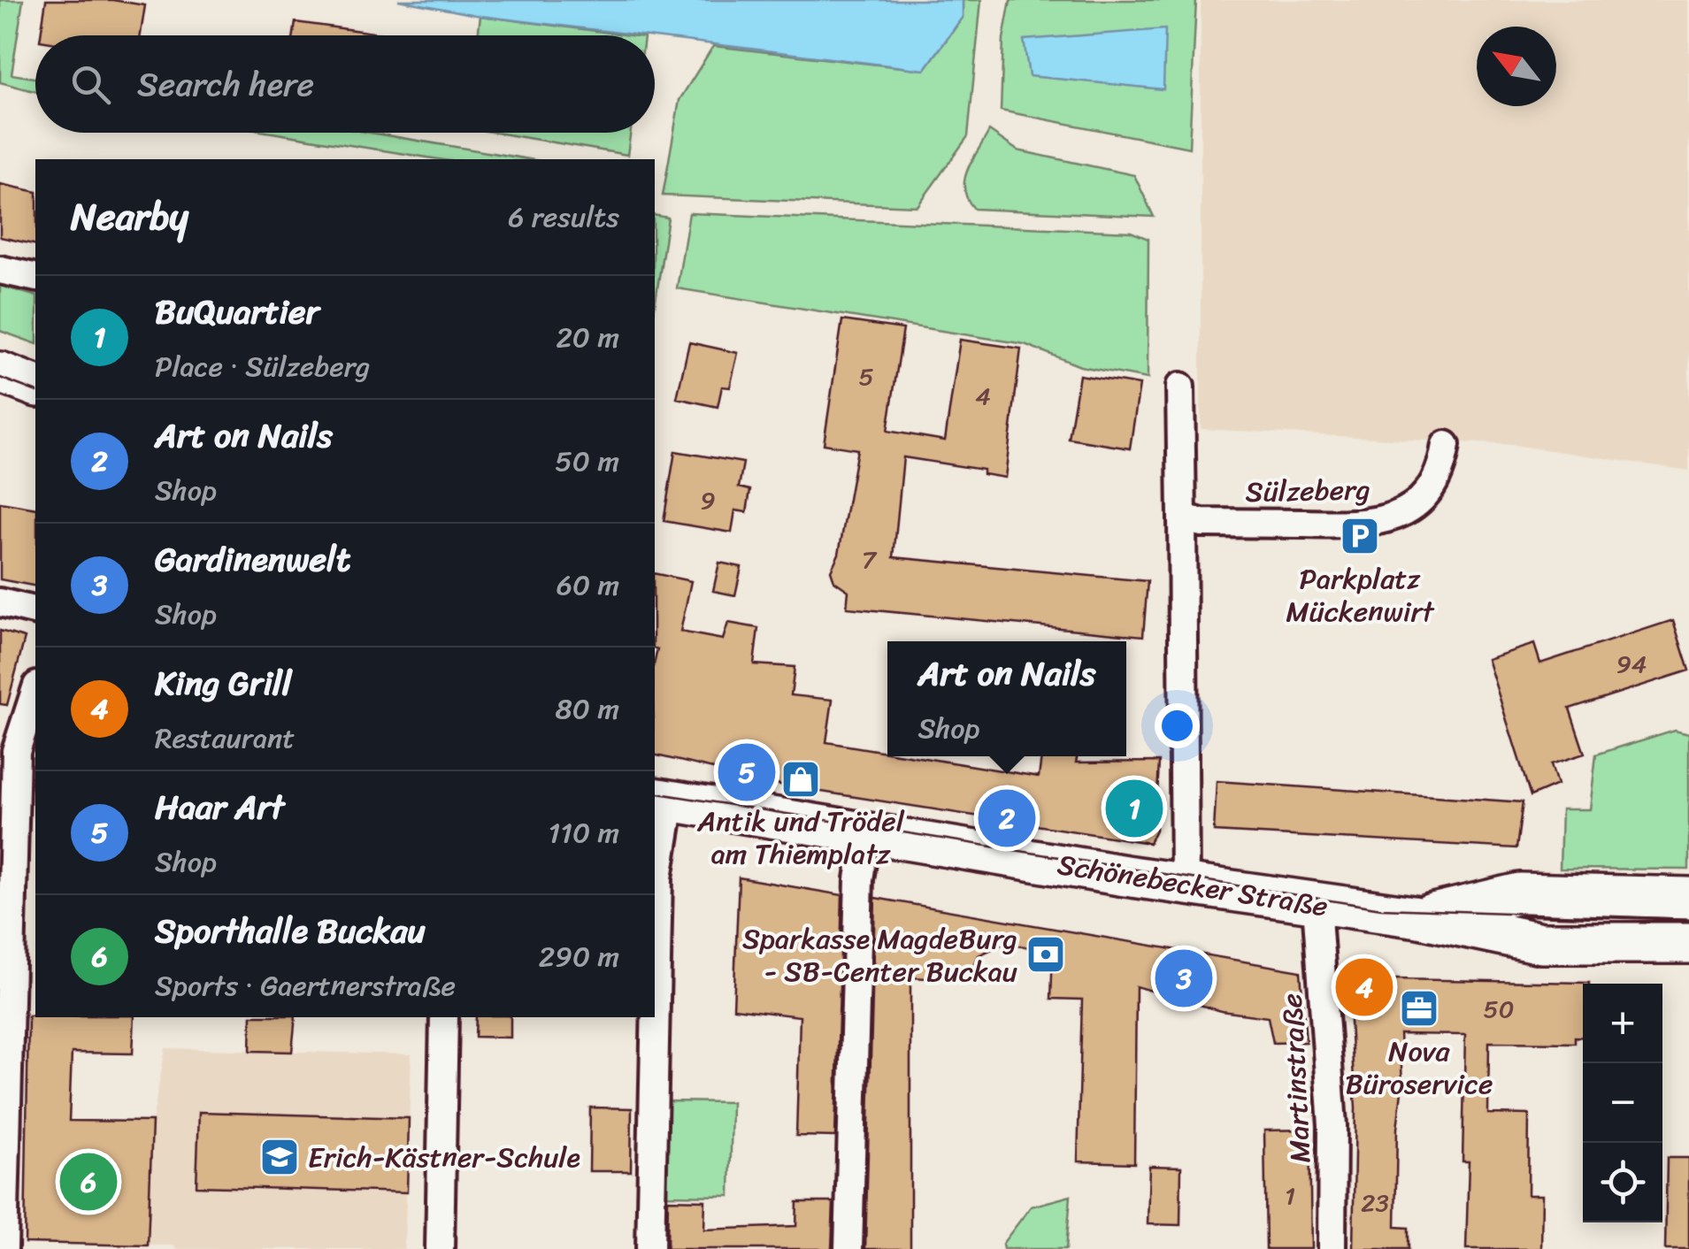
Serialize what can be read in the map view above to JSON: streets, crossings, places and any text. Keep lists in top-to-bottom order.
{
  "streets": {
    "main road": ["Schönebecker Straße"],
    "street": ["Sülzeberg", "Martinstraße"]
  },
  "crossings": [
    ["Schönebecker Straße", "Martinstraße"]
  ],
  "places": {
    "parking": ["Parkplatz Mückenwirt"],
    "shop": ["Antik und Trödel am Thiemplatz"],
    "bank": ["Sparkasse MagdeBurg - SB-Center Buckau"],
    "office": ["Nova Büroservice"],
    "school or university": ["Erich-Kästner-Schule"]
  },
  "house_numbers": [
    "5",
    "4",
    "9",
    "7",
    "94",
    "50",
    "1",
    "23"
  ],
  "north": "top left",
  "page": {
    "search": "Search here",
    "heading": ["Nearby", "6 results"],
    "list": [
      {
        "mark": "1",
        "name": "BuQuartier",
        "note": "Place · Sülzeberg",
        "value": "20 m"
      },
      {
        "mark": "2",
        "name": "Art on Nails",
        "note": "Shop",
        "value": "50 m"
      },
      {
        "mark": "3",
        "name": "Gardinenwelt",
        "note": "Shop",
        "value": "60 m"
      },
      {
        "mark": "4",
        "name": "King Grill",
        "note": "Restaurant",
        "value": "80 m"
      },
      {
        "mark": "5",
        "name": "Haar Art",
        "note": "Shop",
        "value": "110 m"
      },
      {
        "mark": "6",
        "name": "Sporthalle Buckau",
        "note": "Sports · Gaertnerstraße",
        "value": "290 m"
      }
    ],
    "popup": ["Art on Nails", "Shop"],
    "pins": [
      "5",
      "1",
      "2",
      "3",
      "4",
      "6"
    ],
    "map_buttons": ["+", "−"]
  }
}
